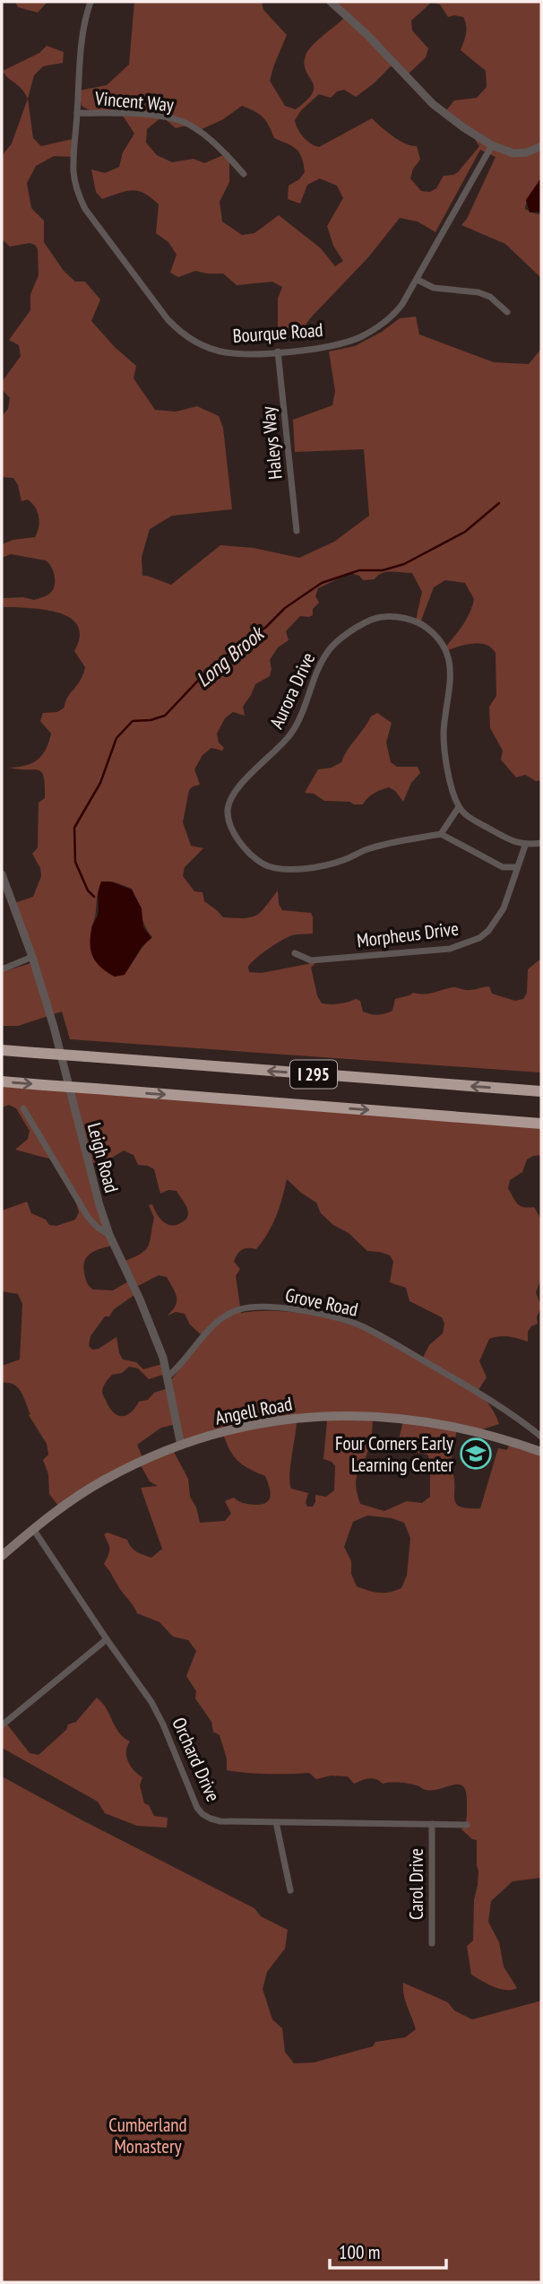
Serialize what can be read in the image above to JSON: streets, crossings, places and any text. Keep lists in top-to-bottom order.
{
  "streets": {
    "highway": ["I 295"],
    "main road": ["Angell Road"],
    "street": [
      "Vincent Way",
      "Bourque Road",
      "Haleys Way",
      "Aurora Drive",
      "Morpheus Drive",
      "Leigh Road",
      "Grove Road",
      "Orchard Drive",
      "Carol Drive"
    ]
  },
  "crossings": [
    ["Vincent Way", "Bourque Road"],
    ["Bourque Road", "Haleys Way"],
    ["Leigh Road", "Grove Road"],
    ["Leigh Road", "Angell Road"],
    ["Angell Road", "Orchard Drive"],
    ["Orchard Drive", "Carol Drive"]
  ],
  "water": ["Long Brook"],
  "parks": ["Cumberland Monastery"],
  "places": {
    "school or university": ["Four Corners Early Learning Center"]
  },
  "scale_bar": "100 m"
}
